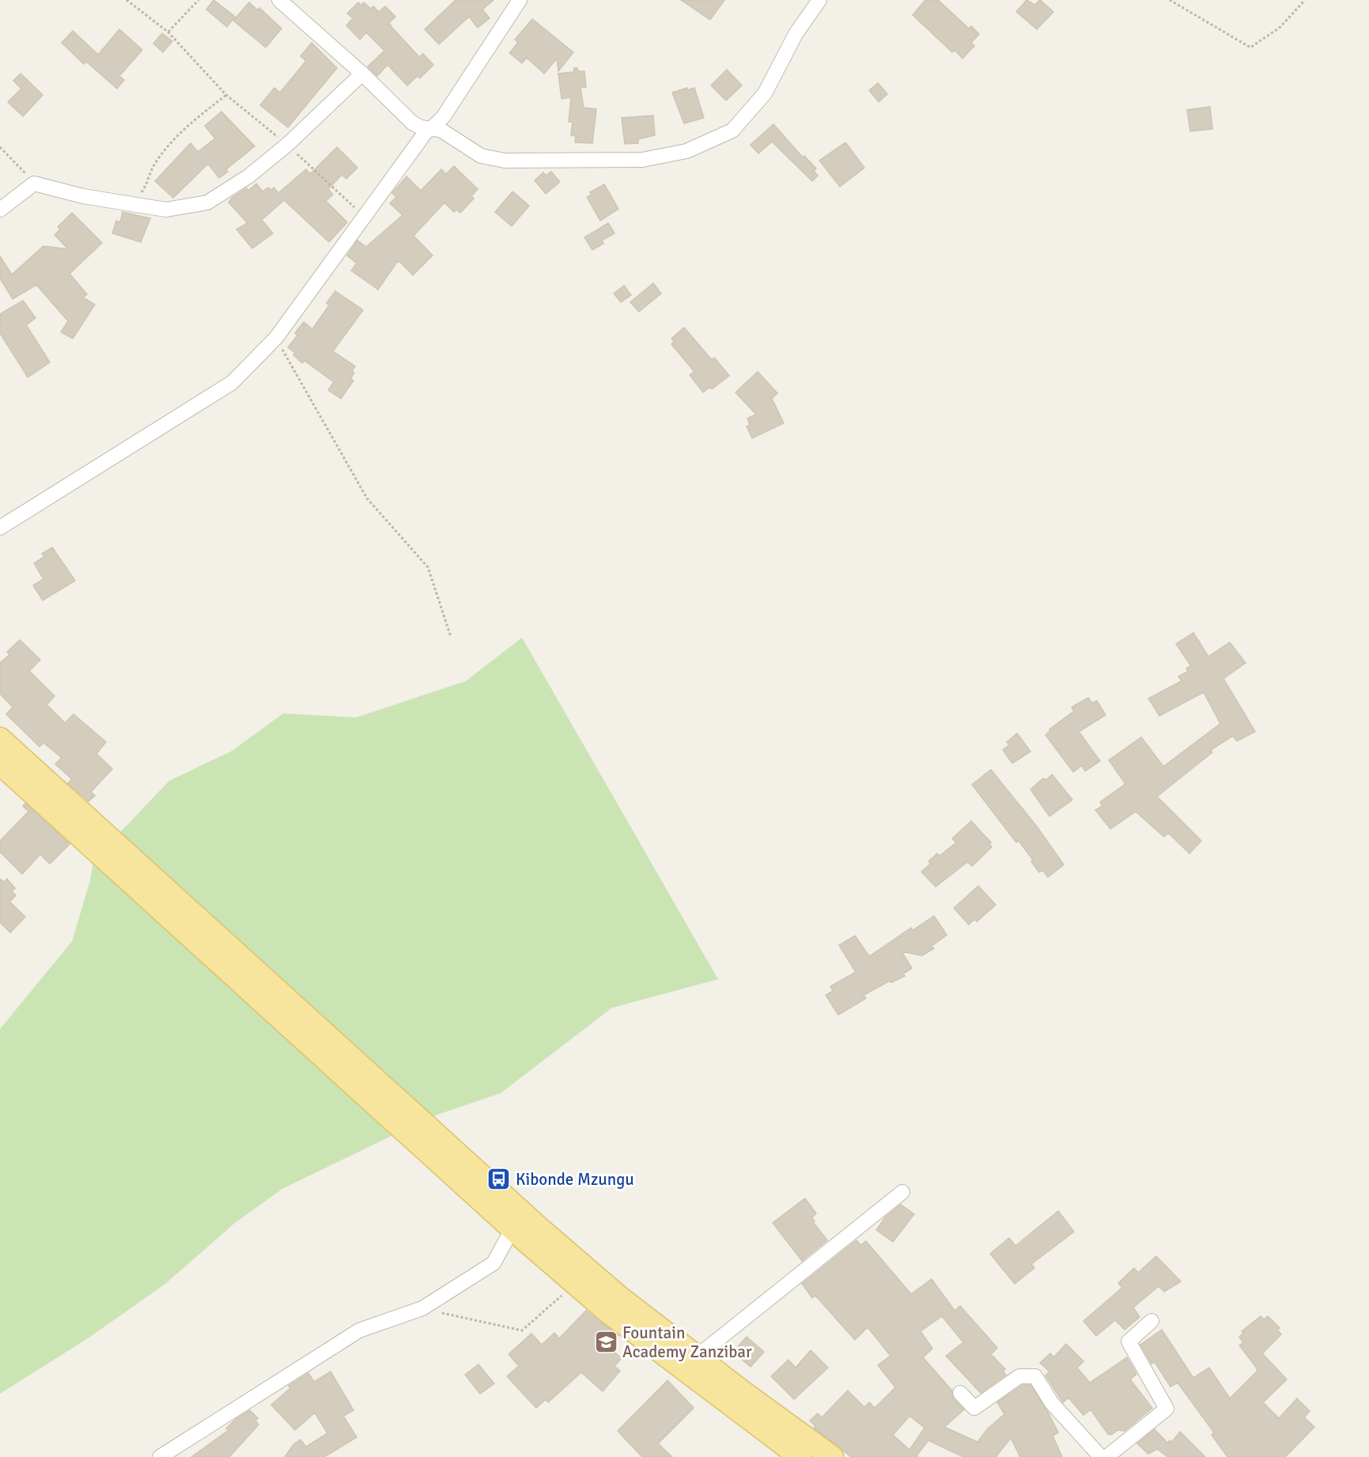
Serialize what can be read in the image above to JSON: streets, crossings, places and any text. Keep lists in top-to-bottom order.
{
  "places": {
    "bus stop": ["Kibonde Mzungu"],
    "school or university": ["Fountain Academy Zanzibar"]
  }
}
